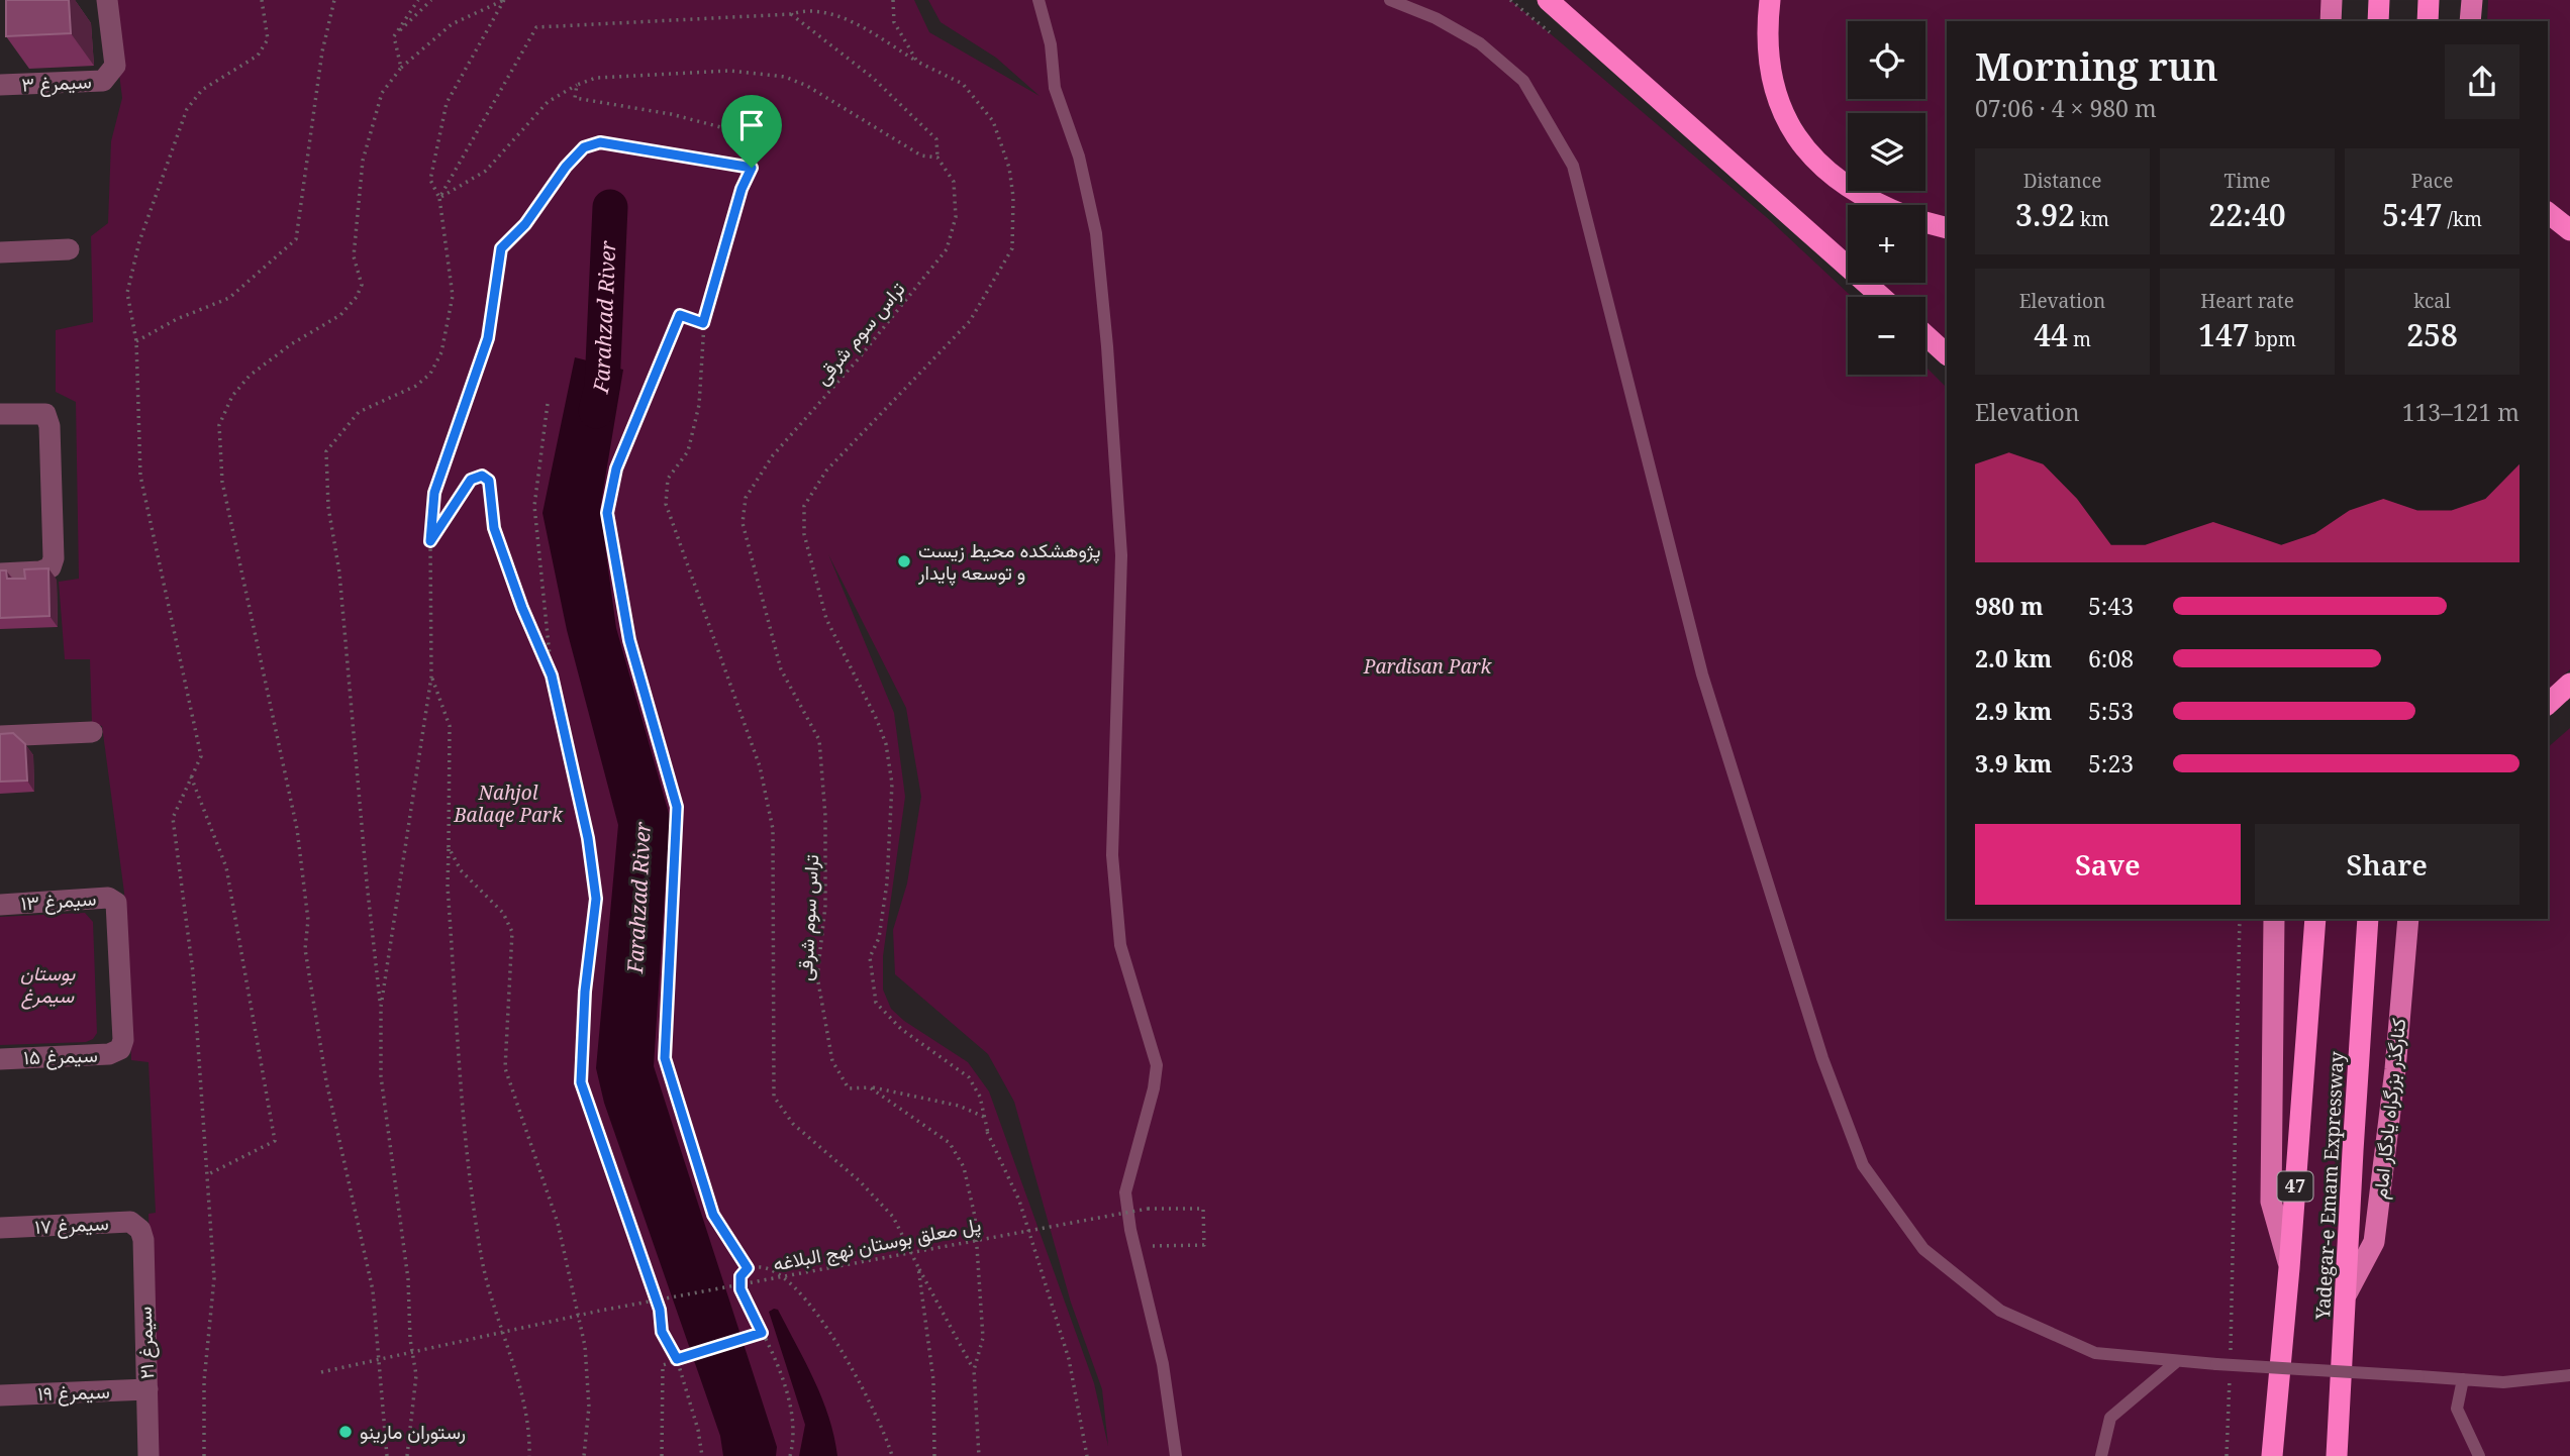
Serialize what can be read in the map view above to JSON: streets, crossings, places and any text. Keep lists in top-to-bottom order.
{
  "streets": {
    "highway": ["Yadegar-e Emam Expressway", "47"],
    "main road": ["کنارگذر بزرگراه یادگار امام"],
    "street": [
      "سیمرغ ۳",
      "سیمرغ ۱۳",
      "سیمرغ ۱۵",
      "سیمرغ ۱۷",
      "سیمرغ ۲۱",
      "سیمرغ ۱۹"
    ],
    "path": ["تراس سوم شرقی", "پل معلق بوستان نهج البلاغه"]
  },
  "crossings": [
    ["سیمرغ ۱۳", "سیمرغ ۱۵"],
    ["کنارگذر بزرگراه یادگار امام", "Yadegar-e Emam Expressway"],
    ["سیمرغ ۱۷", "سیمرغ ۲۱"],
    ["سیمرغ ۲۱", "سیمرغ ۱۹"]
  ],
  "water": ["Farahzad River"],
  "parks": ["Pardisan Park", "Nahjol Balaqe Park", "بوستان سیمرغ"],
  "places": ["پژوهشکده محیط زیست و توسعه پایدار", "رستوران مارینو"],
  "page": {
    "map_buttons": ["+", "−"],
    "heading": ["Morning run", "07:06 · 4 × 980 m"],
    "stats": [
      ["Distance", "3.92 km"],
      ["Time", "22:40"],
      ["Pace", "5:47 /km"],
      ["Elevation", "44 m"],
      ["Heart rate", "147 bpm"],
      ["kcal", "258"]
    ],
    "chart": ["Elevation", "113–121 m"],
    "list": [
      {
        "name": "980 m",
        "note": "5:43"
      },
      {
        "name": "2.0 km",
        "note": "6:08"
      },
      {
        "name": "2.9 km",
        "note": "5:53"
      },
      {
        "name": "3.9 km",
        "note": "5:23"
      }
    ],
    "buttons": ["Save", "Share"]
  }
}
